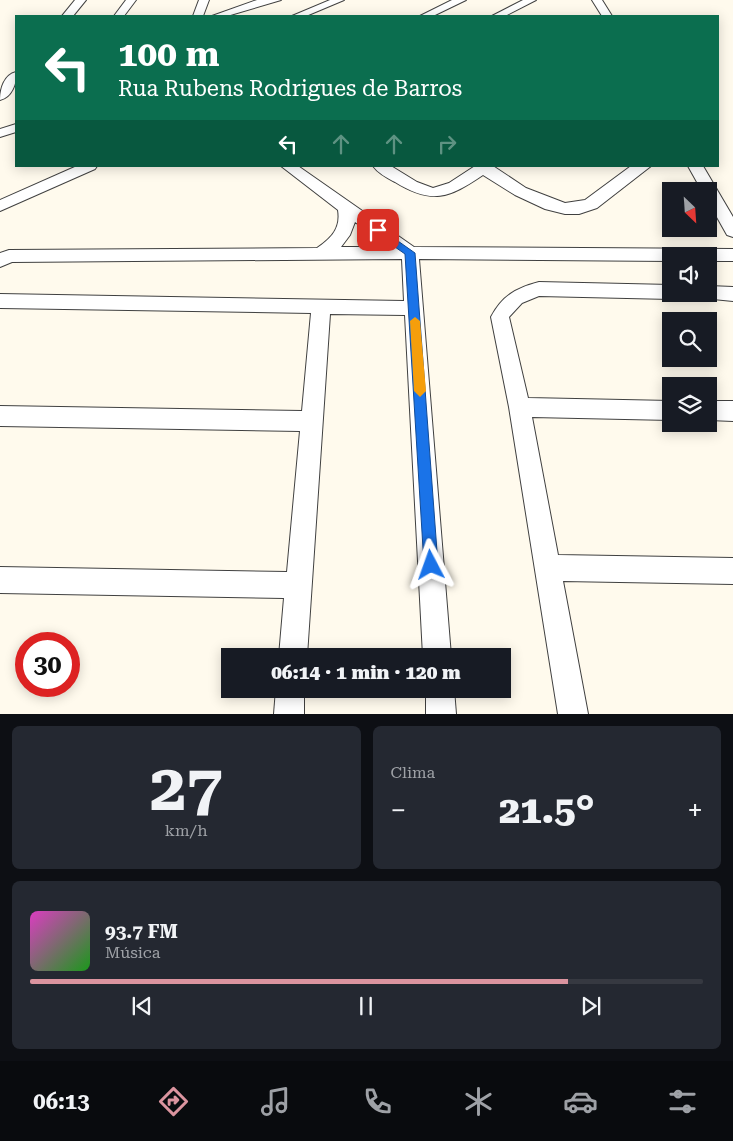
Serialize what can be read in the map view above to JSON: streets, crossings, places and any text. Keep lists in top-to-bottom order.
{
  "north": "bottom right",
  "page": {
    "turn": ["100 m", "Rua Rubens Rodrigues de Barros"],
    "limit": "30",
    "trip": "06:14 · 1 min · 120 m",
    "tile": [
      ["27", "km/h"],
      "Clima"
    ],
    "heat": ["−", "21.5°", "+"],
    "song": ["93.7 FM", "Música"],
    "tabs": "06:13"
  }
}
